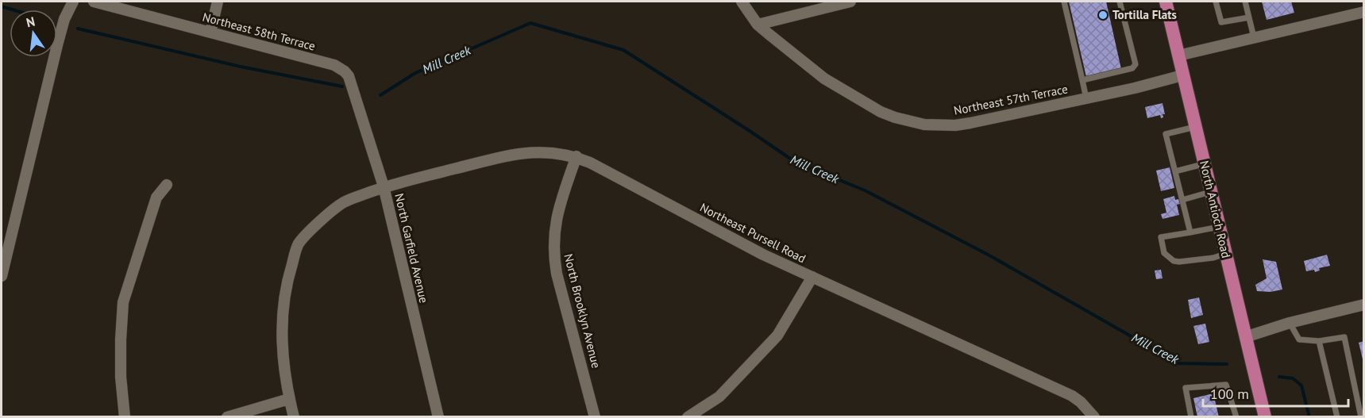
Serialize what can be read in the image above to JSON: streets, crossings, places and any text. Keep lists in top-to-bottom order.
{
  "streets": {
    "main road": ["North Antioch Road"],
    "street": [
      "Northeast 58th Terrace",
      "Northeast 57th Terrace",
      "Northeast Pursell Road",
      "North Garfield Avenue",
      "North Brooklyn Avenue"
    ]
  },
  "crossings": [
    ["Northeast 58th Terrace", "North Garfield Avenue"],
    ["Northeast 57th Terrace", "North Antioch Road"],
    ["Northeast Pursell Road", "North Garfield Avenue"],
    ["Northeast Pursell Road", "North Brooklyn Avenue"]
  ],
  "water": ["Mill Creek"],
  "places": ["Tortilla Flats"],
  "scale_bar": "100 m",
  "north": "top"
}
